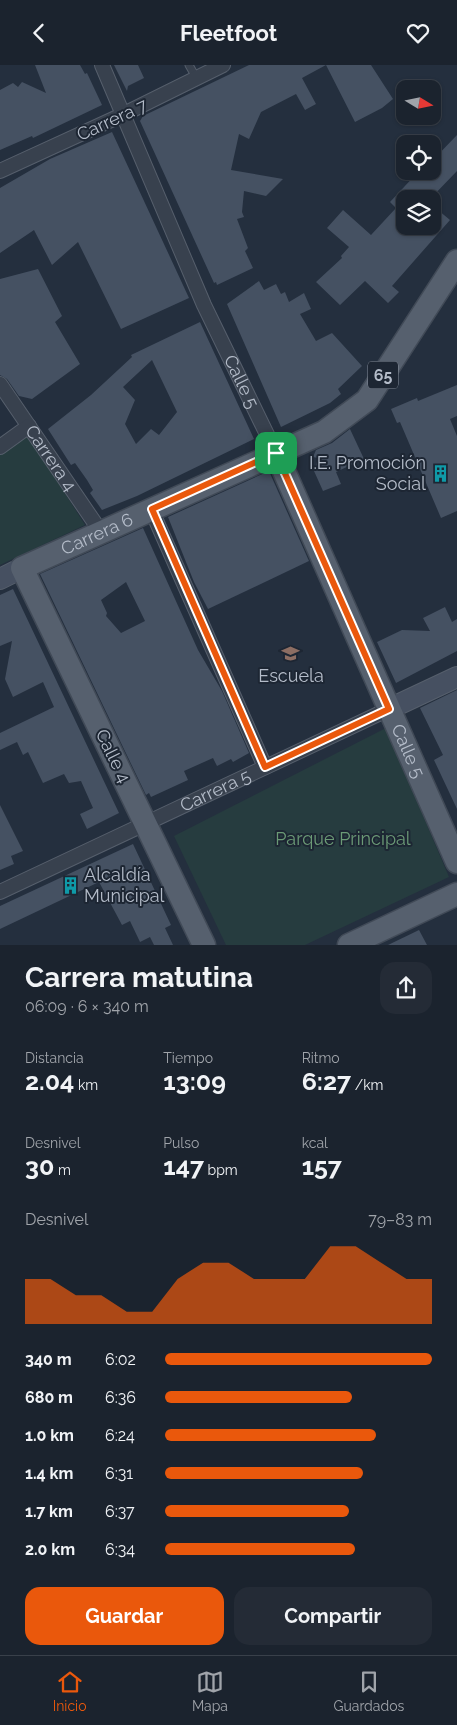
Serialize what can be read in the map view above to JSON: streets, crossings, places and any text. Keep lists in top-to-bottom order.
{
  "streets": {
    "main road": [
      "65",
      "Calle 5",
      "Carrera 6",
      "Calle 4",
      "Carrera 5"
    ],
    "street": ["Carrera 7", "Carrera 4"]
  },
  "crossings": [
    ["Carrera 7", "Calle 5"],
    ["Calle 5", "Carrera 6"],
    ["Calle 5", "Carrera 5"],
    ["Carrera 4", "Carrera 6"],
    ["Carrera 6", "Calle 4"],
    ["Calle 4", "Carrera 5"]
  ],
  "parks": ["Parque Principal"],
  "places": {
    "building": ["I.E. Promoción Social", "Alcaldía Municipal"],
    "school or university": ["Escuela"]
  },
  "north": "right",
  "page": {
    "header": "Fleetfoot",
    "heading": ["Carrera matutina", "06:09 · 6 × 340 m"],
    "stats": [
      ["Distancia", "2.04 km"],
      ["Tiempo", "13:09"],
      ["Ritmo", "6:27 /km"],
      ["Desnivel", "30 m"],
      ["Pulso", "147 bpm"],
      ["kcal", "157"]
    ],
    "chart": ["Desnivel", "79–83 m"],
    "list": [
      {
        "name": "340 m",
        "note": "6:02"
      },
      {
        "name": "680 m",
        "note": "6:36"
      },
      {
        "name": "1.0 km",
        "note": "6:24"
      },
      {
        "name": "1.4 km",
        "note": "6:31"
      },
      {
        "name": "1.7 km",
        "note": "6:37"
      },
      {
        "name": "2.0 km",
        "note": "6:34"
      }
    ],
    "buttons": ["Guardar", "Compartir"],
    "tabs": ["Inicio", "Mapa", "Guardados"]
  }
}
